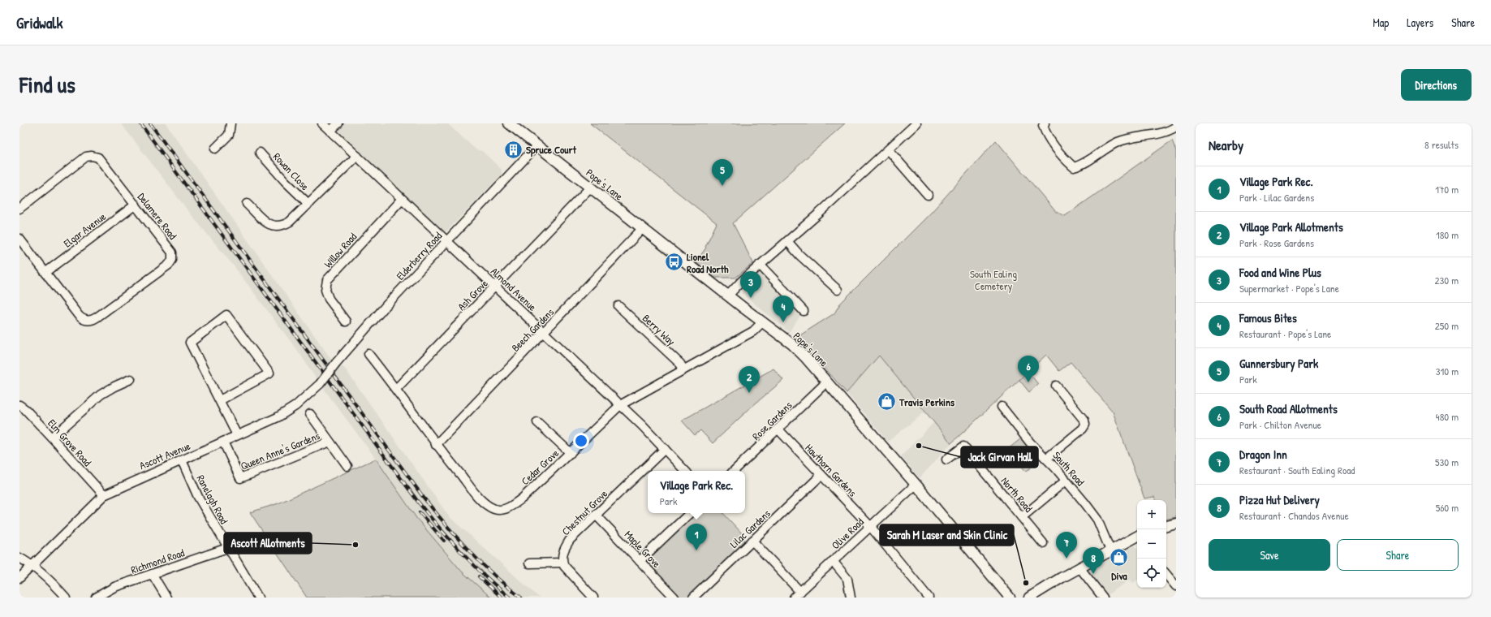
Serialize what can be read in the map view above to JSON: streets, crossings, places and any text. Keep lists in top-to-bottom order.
{
  "streets": {
    "main road": ["Pope's Lane"],
    "street": [
      "Rowan Close",
      "Delamere Road",
      "Elgar Avenue",
      "Willow Road",
      "Elderberry Road",
      "Almond Avenue",
      "Ash Grove",
      "Beech Gardens",
      "Berry Way",
      "Rose Gardens",
      "Elm Grove Road",
      "Queen Anne's Gardens",
      "Ascott Avenue",
      "Cedar Grove",
      "South Road",
      "Hawthorn Gardens",
      "North Road",
      "Ranelagh Road",
      "Chestnut Grove",
      "Lilac Gardens",
      "Olive Road",
      "Maple Grove",
      "Richmond Road"
    ]
  },
  "crossings": [
    ["Rowan Close", "Almond Avenue"],
    ["Pope's Lane", "Elderberry Road"],
    ["Pope's Lane", "Ash Grove"],
    ["Pope's Lane", "Beech Gardens"],
    ["Pope's Lane", "Rose Gardens"],
    ["Pope's Lane", "Cedar Grove"],
    ["Pope's Lane", "Olive Road"],
    ["Delamere Road", "Elgar Avenue"],
    ["Willow Road", "Almond Avenue"],
    ["Elderberry Road", "Almond Avenue"],
    ["Elderberry Road", "Ascott Avenue"],
    ["Almond Avenue", "Ash Grove"],
    ["Almond Avenue", "Beech Gardens"],
    ["Almond Avenue", "Cedar Grove"],
    ["Almond Avenue", "Chestnut Grove"],
    ["Ash Grove", "Cedar Grove"],
    ["Beech Gardens", "Cedar Grove"],
    ["Berry Way", "Cedar Grove"],
    ["Rose Gardens", "Hawthorn Gardens"],
    ["Elm Grove Road", "Ascott Avenue"],
    ["Queen Anne's Gardens", "Ascott Avenue"],
    ["Ascott Avenue", "Ranelagh Road"],
    ["Hawthorn Gardens", "Lilac Gardens"],
    ["Hawthorn Gardens", "Olive Road"],
    ["Ranelagh Road", "Richmond Road"],
    ["Chestnut Grove", "Maple Grove"]
  ],
  "parks": ["South Ealing Cemetery"],
  "places": {
    "building": ["Spruce Court"],
    "bus stop": ["Lionel Road North"],
    "shop": ["Travis Perkins", "Diva"],
    "other": ["Jack Girvan Hall", "Ascott Allotments", "Sarah M Laser and Skin Clinic"]
  },
  "page": {
    "header": "Gridwalk",
    "nav": ["Map", "Layers", "Share"],
    "title": "Find us",
    "buttons": [
      "Directions",
      ["Save", "Share"]
    ],
    "heading": ["Nearby", "8 results"],
    "pins": [
      "5",
      "3",
      "4",
      "6",
      "2",
      "1",
      "7",
      "8"
    ],
    "list": [
      {
        "mark": "1",
        "name": "Village Park Rec.",
        "note": "Park · Lilac Gardens",
        "value": "170 m"
      },
      {
        "mark": "2",
        "name": "Village Park Allotments",
        "note": "Park · Rose Gardens",
        "value": "180 m"
      },
      {
        "mark": "3",
        "name": "Food and Wine Plus",
        "note": "Supermarket · Pope's Lane",
        "value": "230 m"
      },
      {
        "mark": "4",
        "name": "Famous Bites",
        "note": "Restaurant · Pope's Lane",
        "value": "250 m"
      },
      {
        "mark": "5",
        "name": "Gunnersbury Park",
        "note": "Park",
        "value": "310 m"
      },
      {
        "mark": "6",
        "name": "South Road Allotments",
        "note": "Park · Chilton Avenue",
        "value": "480 m"
      },
      {
        "mark": "7",
        "name": "Dragon Inn",
        "note": "Restaurant · South Ealing Road",
        "value": "530 m"
      },
      {
        "mark": "8",
        "name": "Pizza Hut Delivery",
        "note": "Restaurant · Chandos Avenue",
        "value": "560 m"
      }
    ],
    "popup": ["Village Park Rec.", "Park"],
    "map_buttons": ["+", "−"]
  }
}
